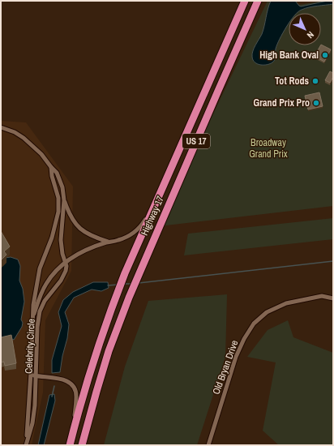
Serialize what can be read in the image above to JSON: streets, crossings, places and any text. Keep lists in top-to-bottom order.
{
  "streets": {
    "highway": ["US 17", "Highway 17"],
    "street": ["Celebrity Circle", "Old Bryan Drive"]
  },
  "parks": ["Broadway Grand Prix"],
  "places": ["High Bank Oval", "Tot Rods", "Grand Prix Pro"],
  "north": "bottom right"
}
